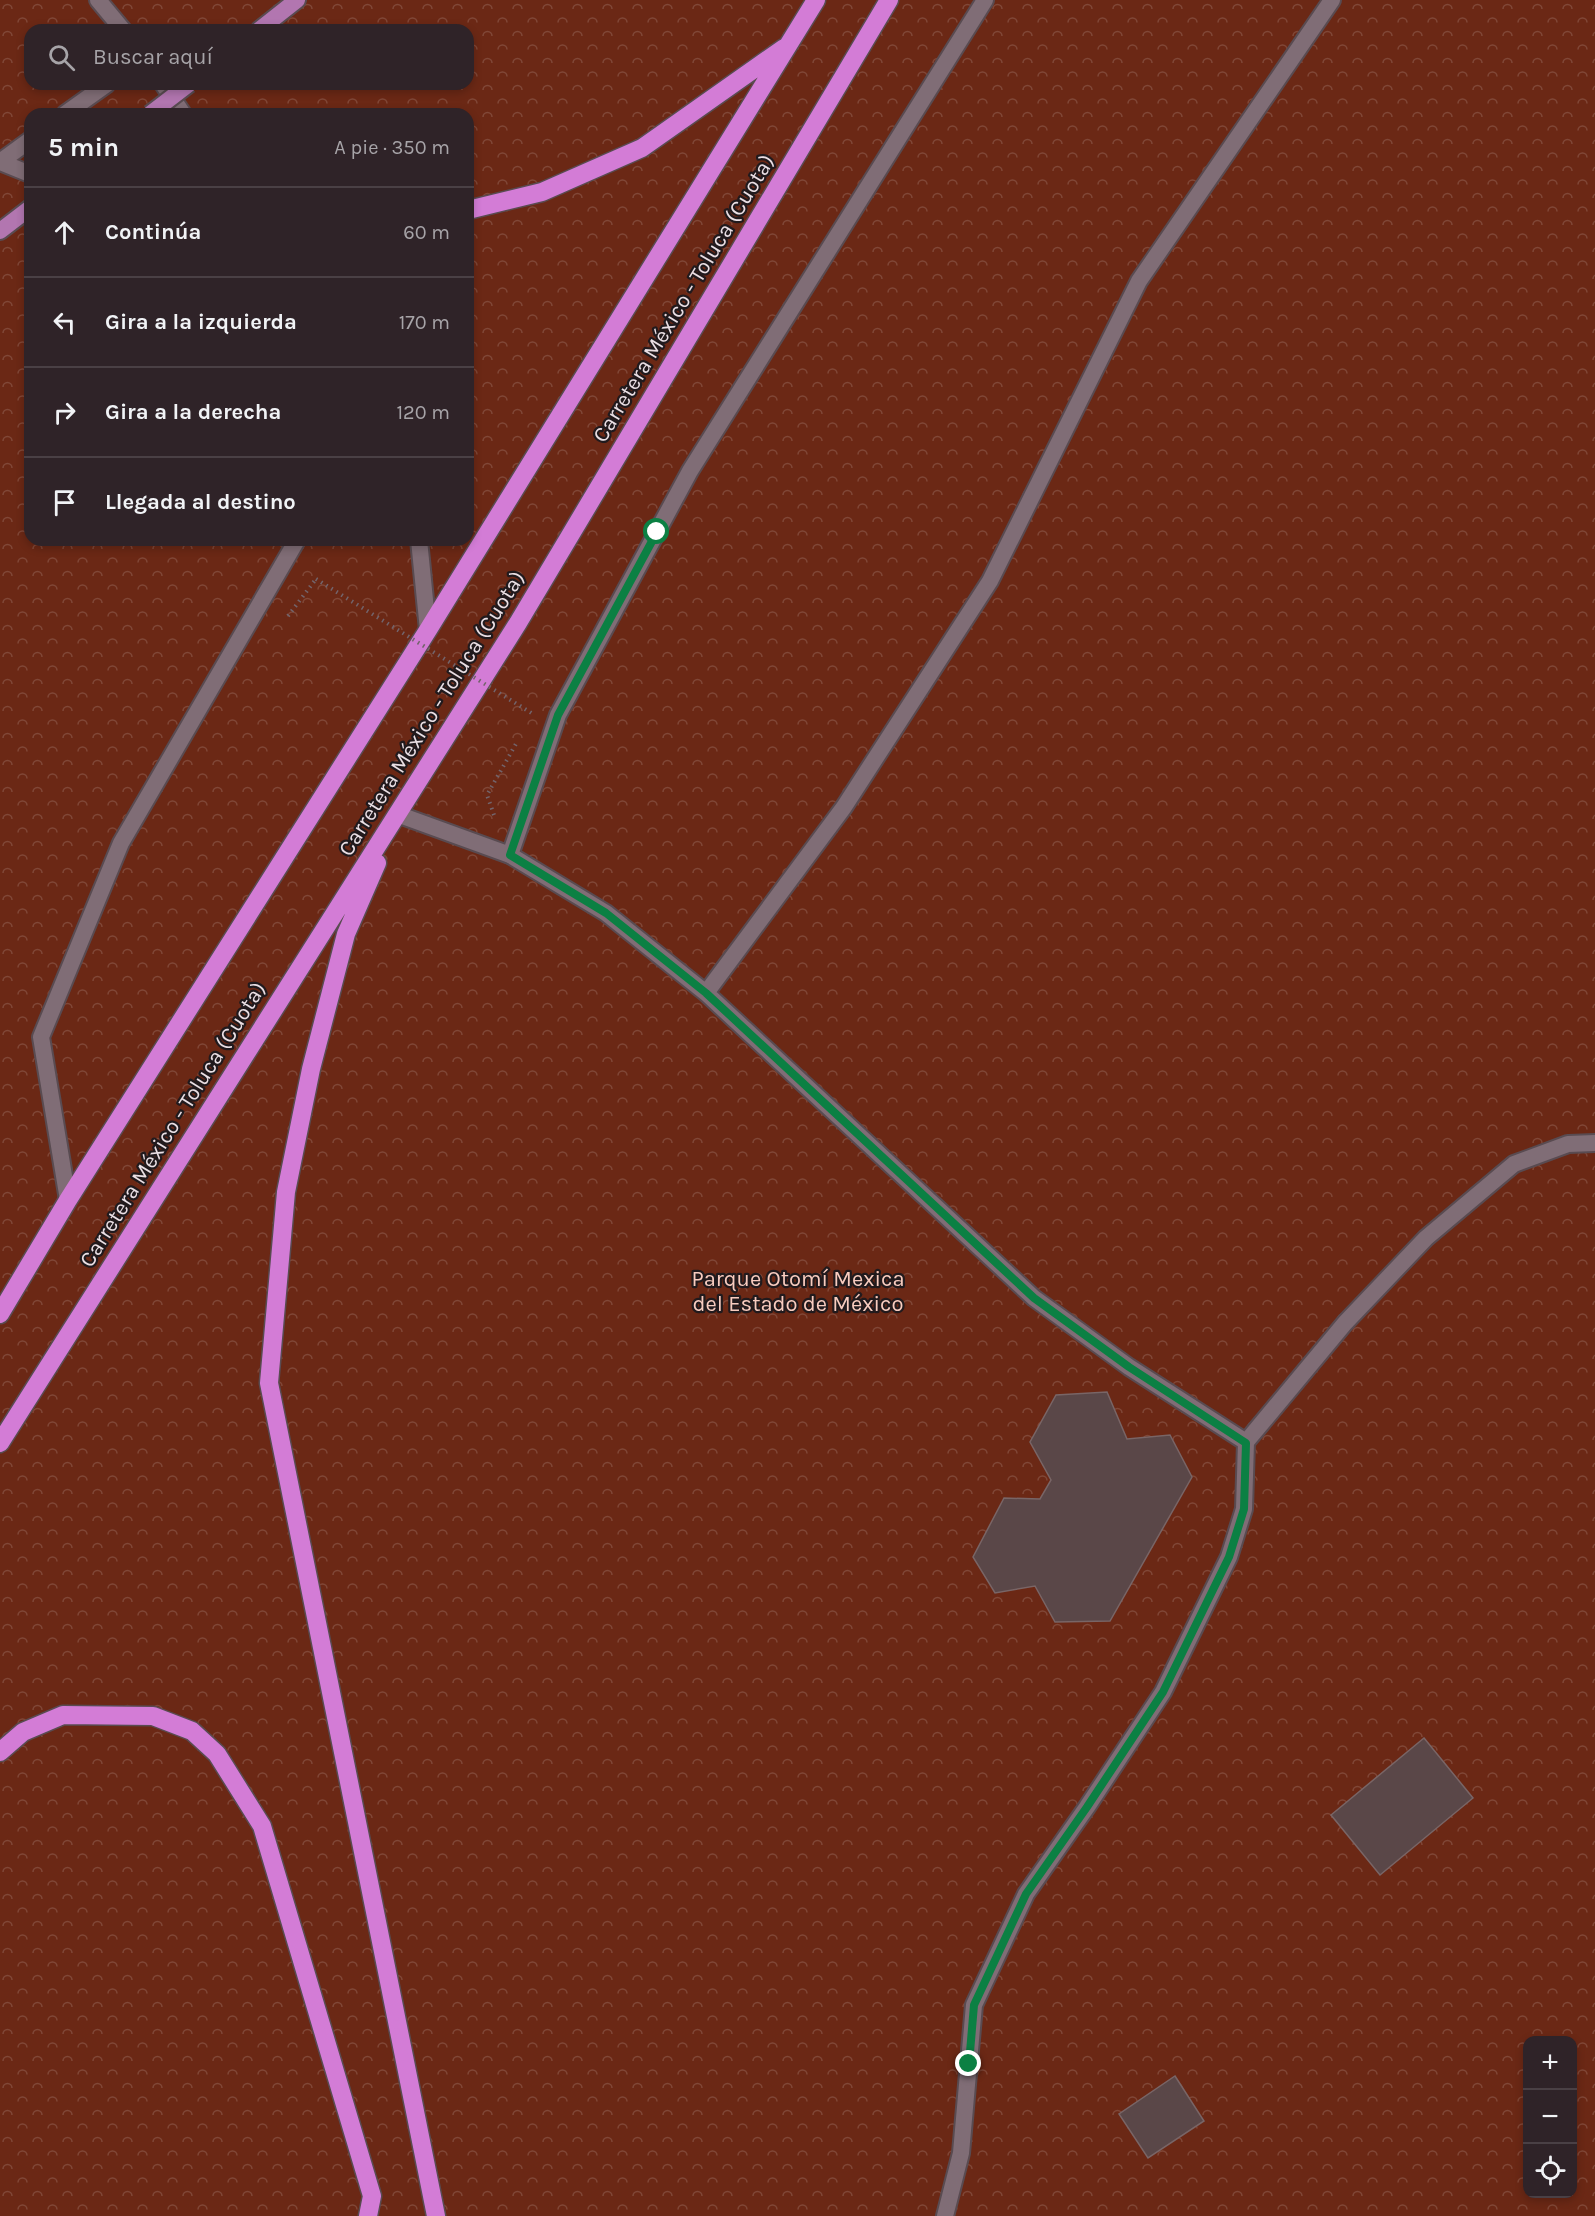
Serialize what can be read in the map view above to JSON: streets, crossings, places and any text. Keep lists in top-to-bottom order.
{
  "streets": {
    "highway": ["Carretera México - Toluca (Cuota)"]
  },
  "parks": ["Parque Otomí Mexica del Estado de México"],
  "page": {
    "search": "Buscar aquí",
    "heading": ["5 min", "A pie · 350 m"],
    "list": [
      ["Continúa", "60 m"],
      ["Gira a la izquierda", "170 m"],
      ["Gira a la derecha", "120 m"],
      "Llegada al destino"
    ],
    "map_buttons": ["+", "−"]
  }
}
